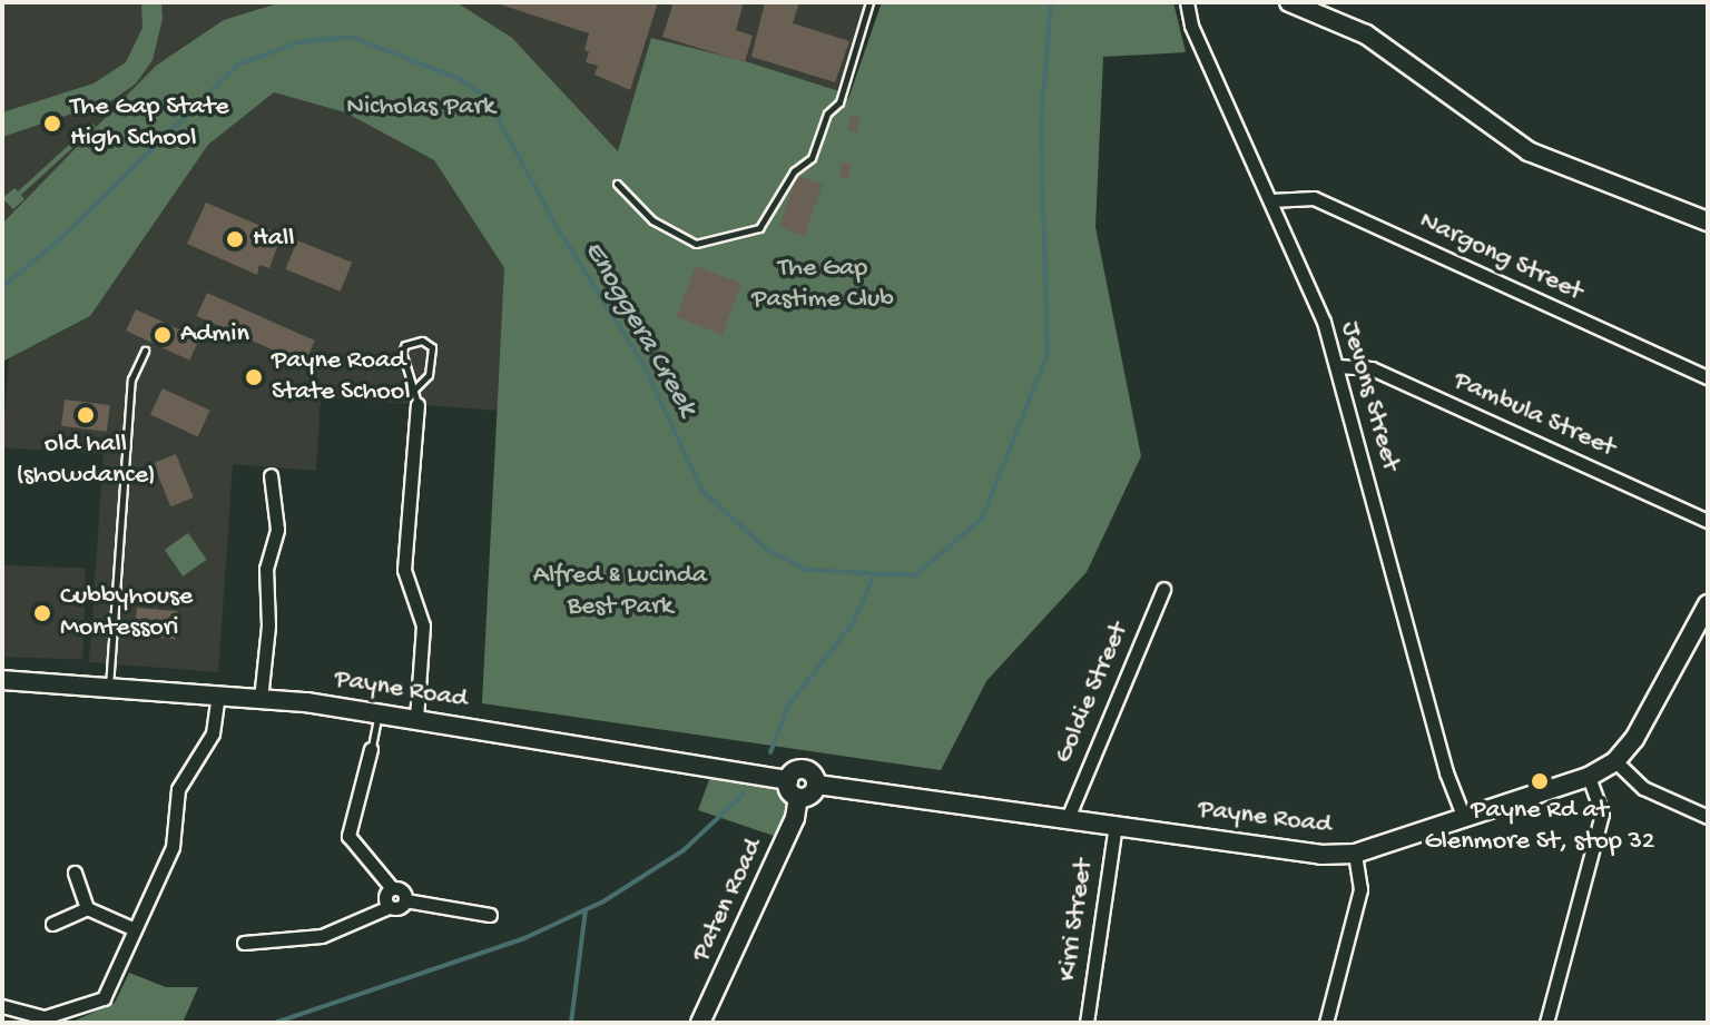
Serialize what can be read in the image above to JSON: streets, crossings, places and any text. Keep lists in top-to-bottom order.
{
  "streets": {
    "main road": ["Payne Road", "Paten Road"],
    "street": [
      "Nargong Street",
      "Jevons Street",
      "Pambula Street",
      "Goldie Street",
      "Kirri Street"
    ]
  },
  "crossings": [
    ["Nargong Street", "Jevons Street"],
    ["Jevons Street", "Pambula Street"],
    ["Jevons Street", "Payne Road"],
    ["Payne Road", "Goldie Street"],
    ["Payne Road", "Paten Road"],
    ["Payne Road", "Kirri Street"]
  ],
  "water": ["Enoggera Creek"],
  "parks": ["Nicholas Park", "The Gap Pastime Club", "Alfred & Lucinda Best Park"],
  "places": [
    "The Gap State High School",
    "Hall",
    "Admin",
    "Payne Road State School",
    "old hall (showdance)",
    "Cubbyhouse Montessori",
    "Payne Rd at Glenmore St, stop 32"
  ]
}
